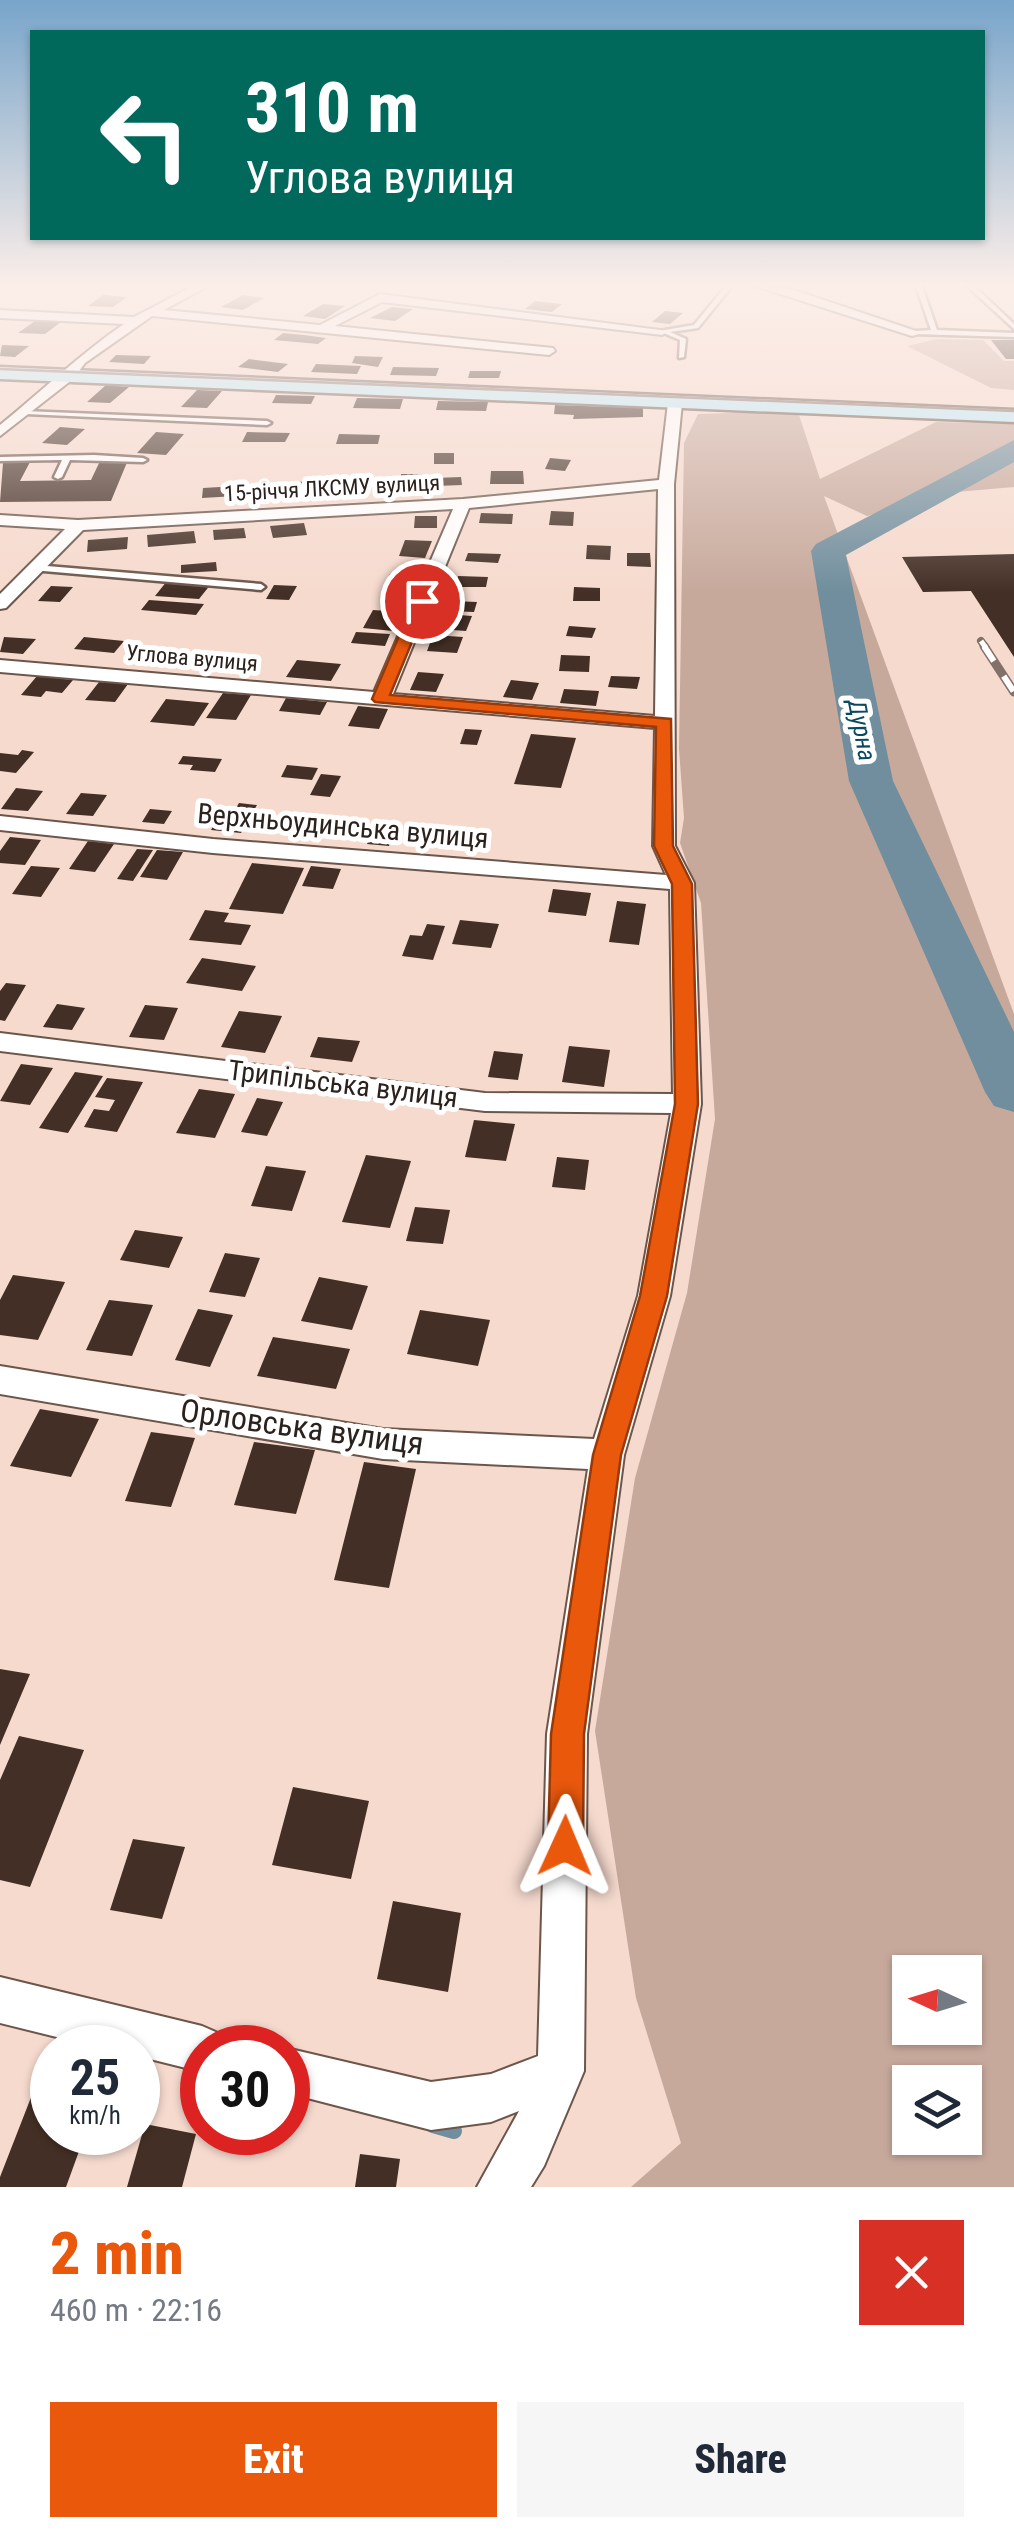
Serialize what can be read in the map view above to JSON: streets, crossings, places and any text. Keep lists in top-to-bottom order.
{
  "streets": {
    "street": [
      "15-річчя ЛКСМУ вулиця",
      "Углова вулиця",
      "Верхньоудинська вулиця",
      "Трипільська вулиця",
      "Орловська вулиця"
    ]
  },
  "water": ["Дурна"],
  "north": "left",
  "page": {
    "turn": ["310 m", "Углова вулиця"],
    "speed": "25 km/h",
    "limit": "30",
    "heading": ["2 min", "460 m · 22:16"],
    "buttons": ["Exit", "Share"]
  }
}
